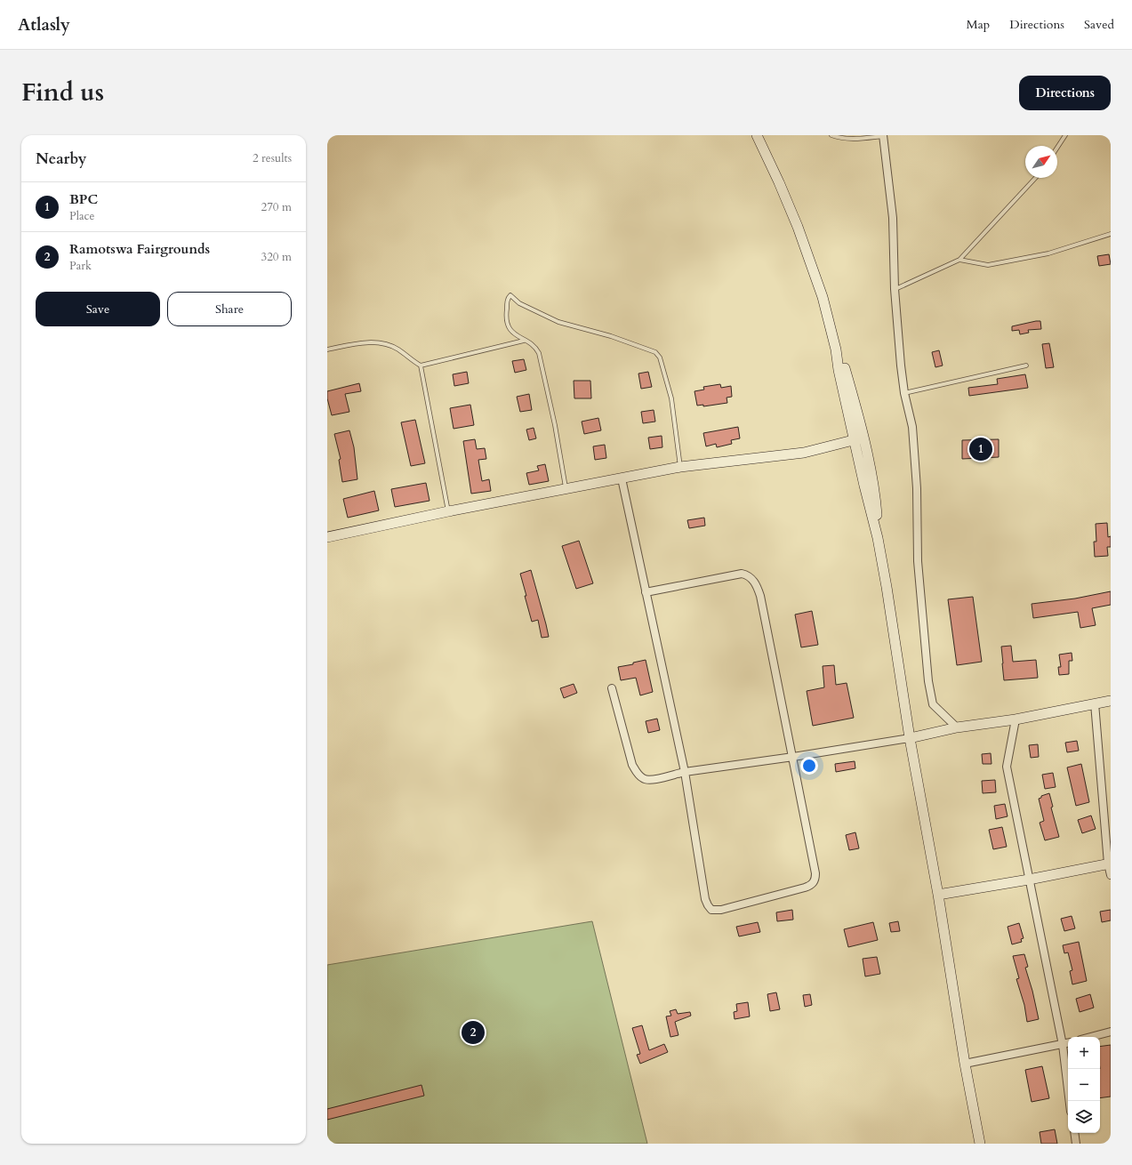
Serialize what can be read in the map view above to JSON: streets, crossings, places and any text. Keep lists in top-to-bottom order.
{
  "north": "top right",
  "page": {
    "header": "Atlasly",
    "nav": ["Map", "Directions", "Saved"],
    "title": "Find us",
    "buttons": [
      "Directions",
      ["Save", "Share"]
    ],
    "heading": ["Nearby", "2 results"],
    "list": [
      {
        "mark": "1",
        "name": "BPC",
        "note": "Place",
        "value": "270 m"
      },
      {
        "mark": "2",
        "name": "Ramotswa Fairgrounds",
        "note": "Park",
        "value": "320 m"
      }
    ],
    "pins": ["1", "2"],
    "map_buttons": ["+", "−"]
  }
}
